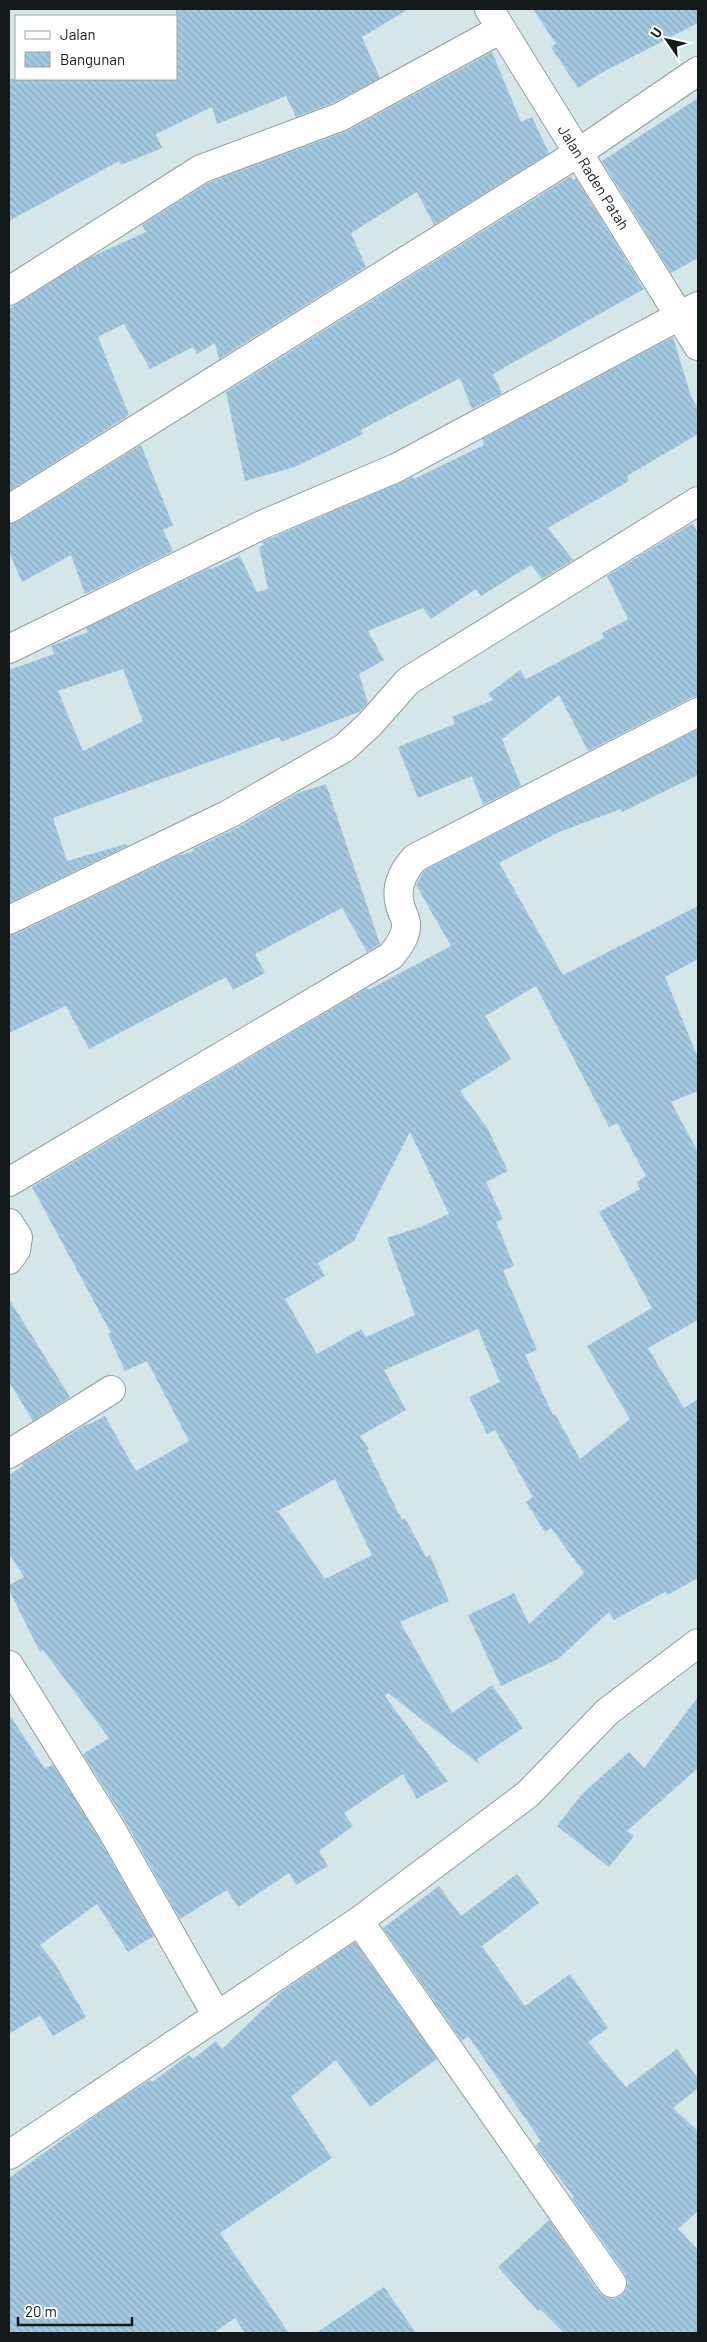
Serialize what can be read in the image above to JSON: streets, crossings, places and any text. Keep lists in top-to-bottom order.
{
  "streets": {
    "street": ["Jalan Raden Patah"]
  },
  "legend": ["Jalan", "Bangunan"],
  "scale_bar": "20 m",
  "north": "top left"
}
